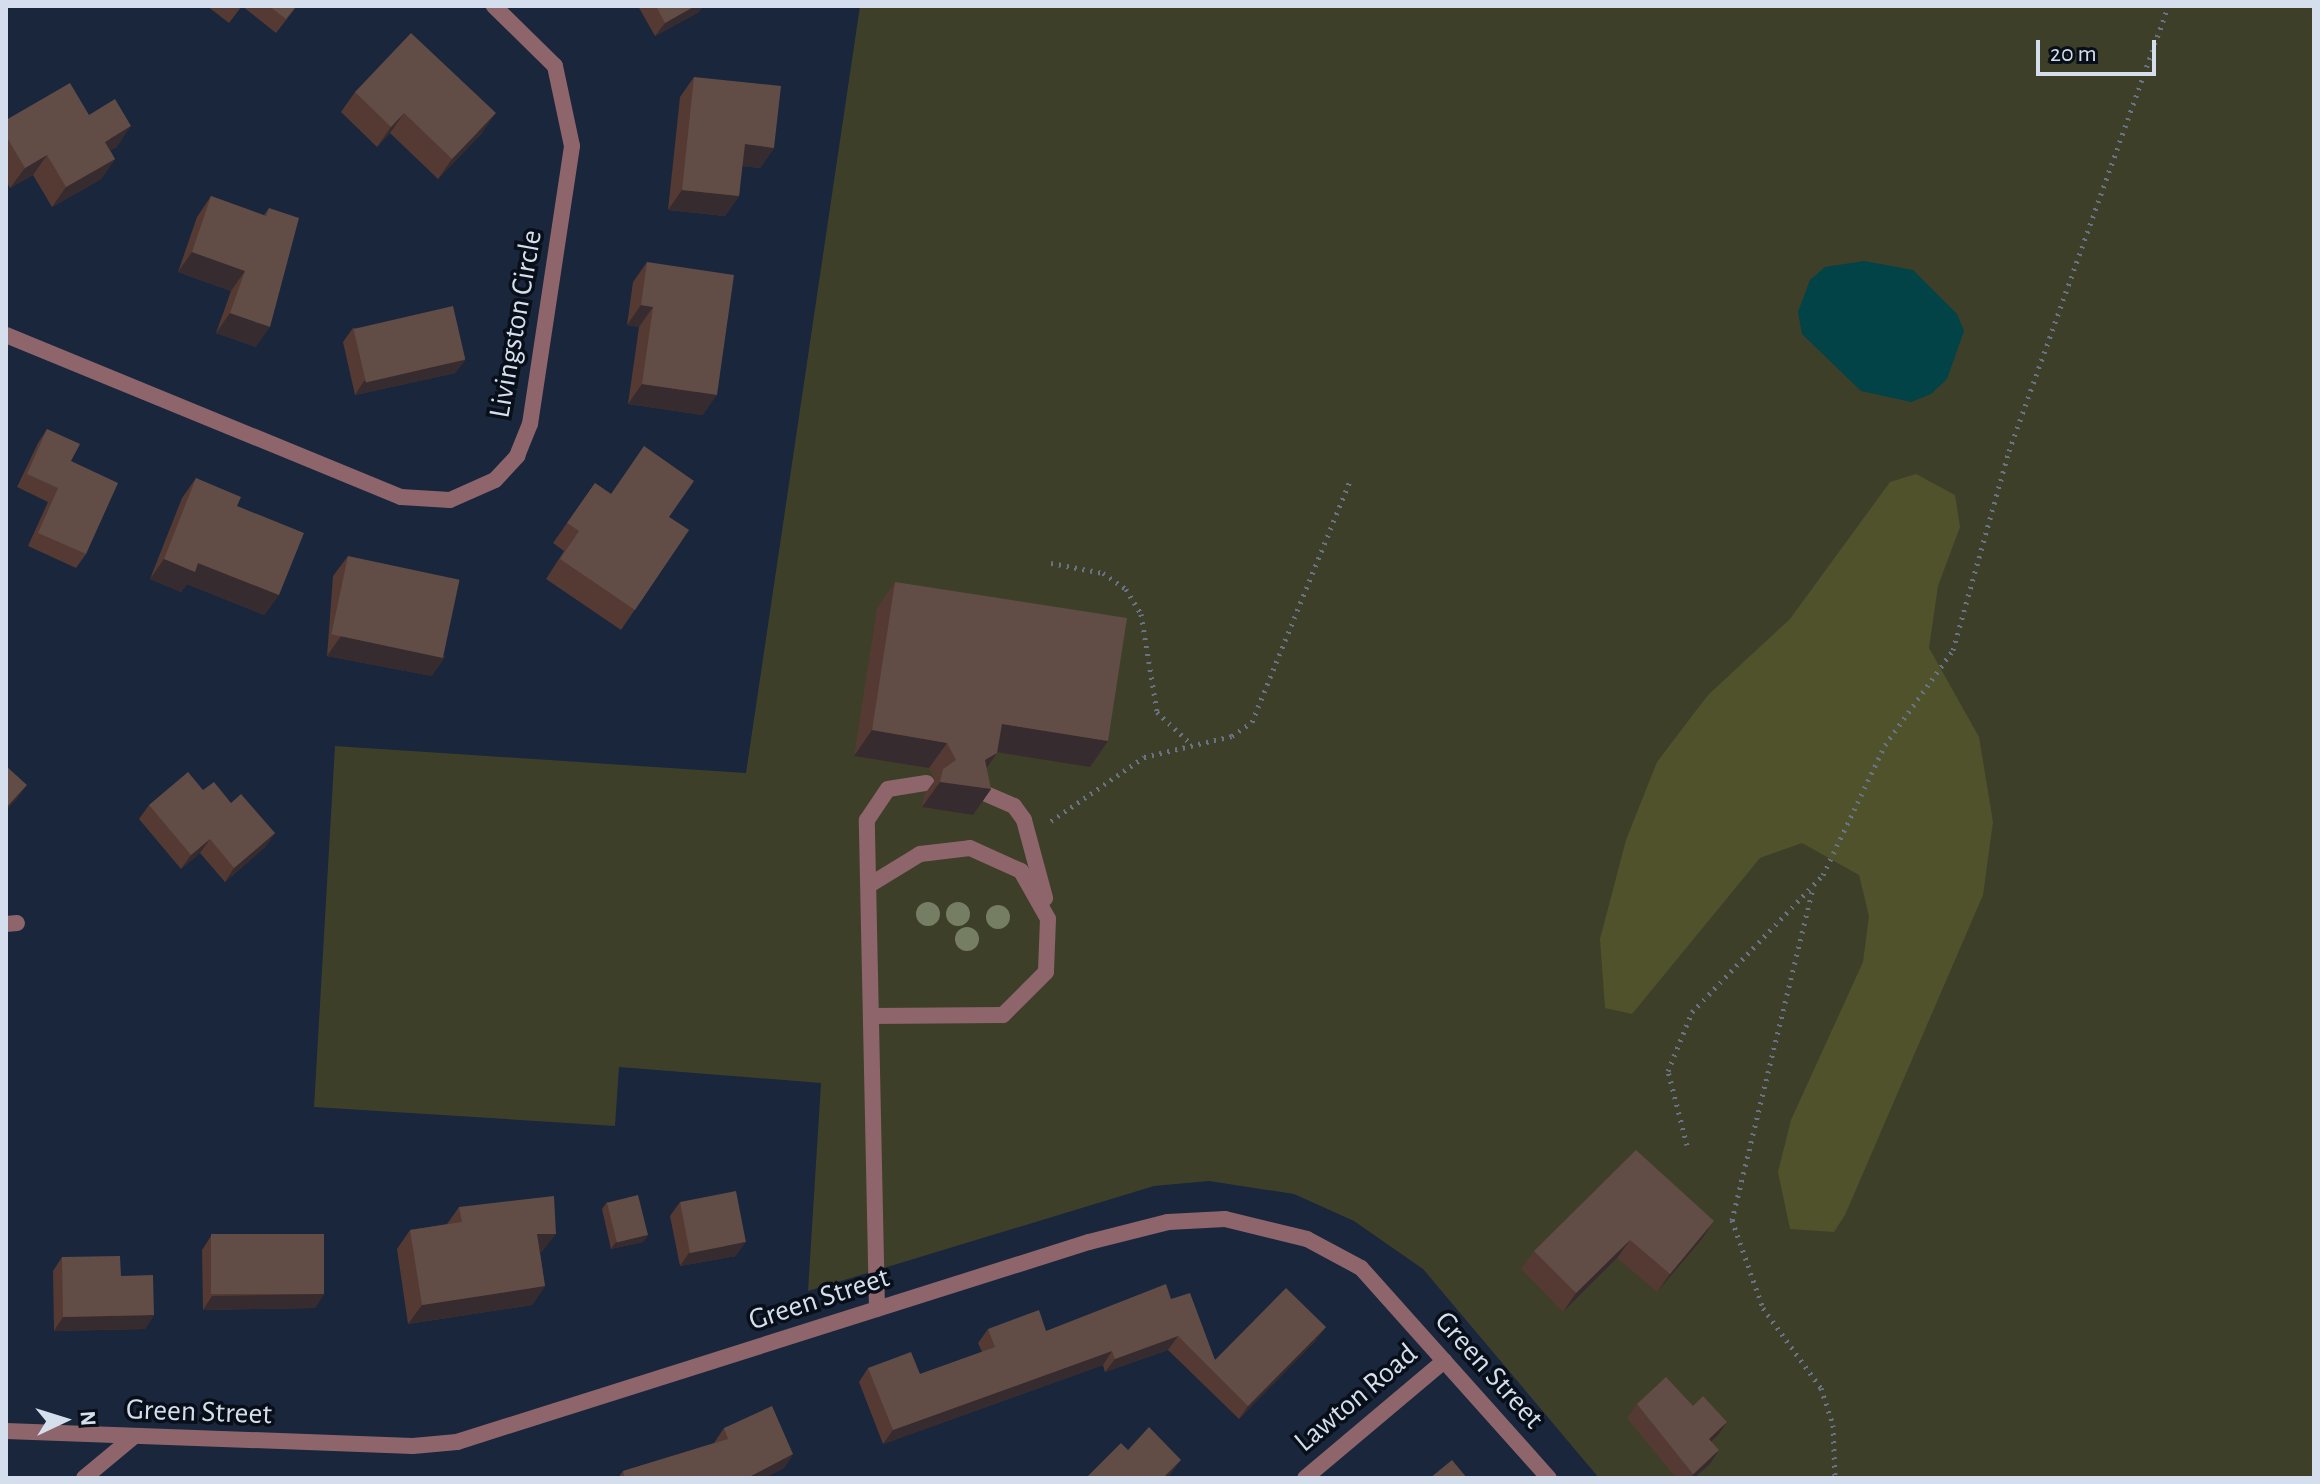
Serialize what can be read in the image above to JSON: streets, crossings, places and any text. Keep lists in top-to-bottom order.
{
  "streets": {
    "street": ["Livingston Circle", "Green Street", "Lawton Road"]
  },
  "crossings": [
    ["Green Street", "Lawton Road"]
  ],
  "scale_bar": "20 m",
  "north": "right"
}
